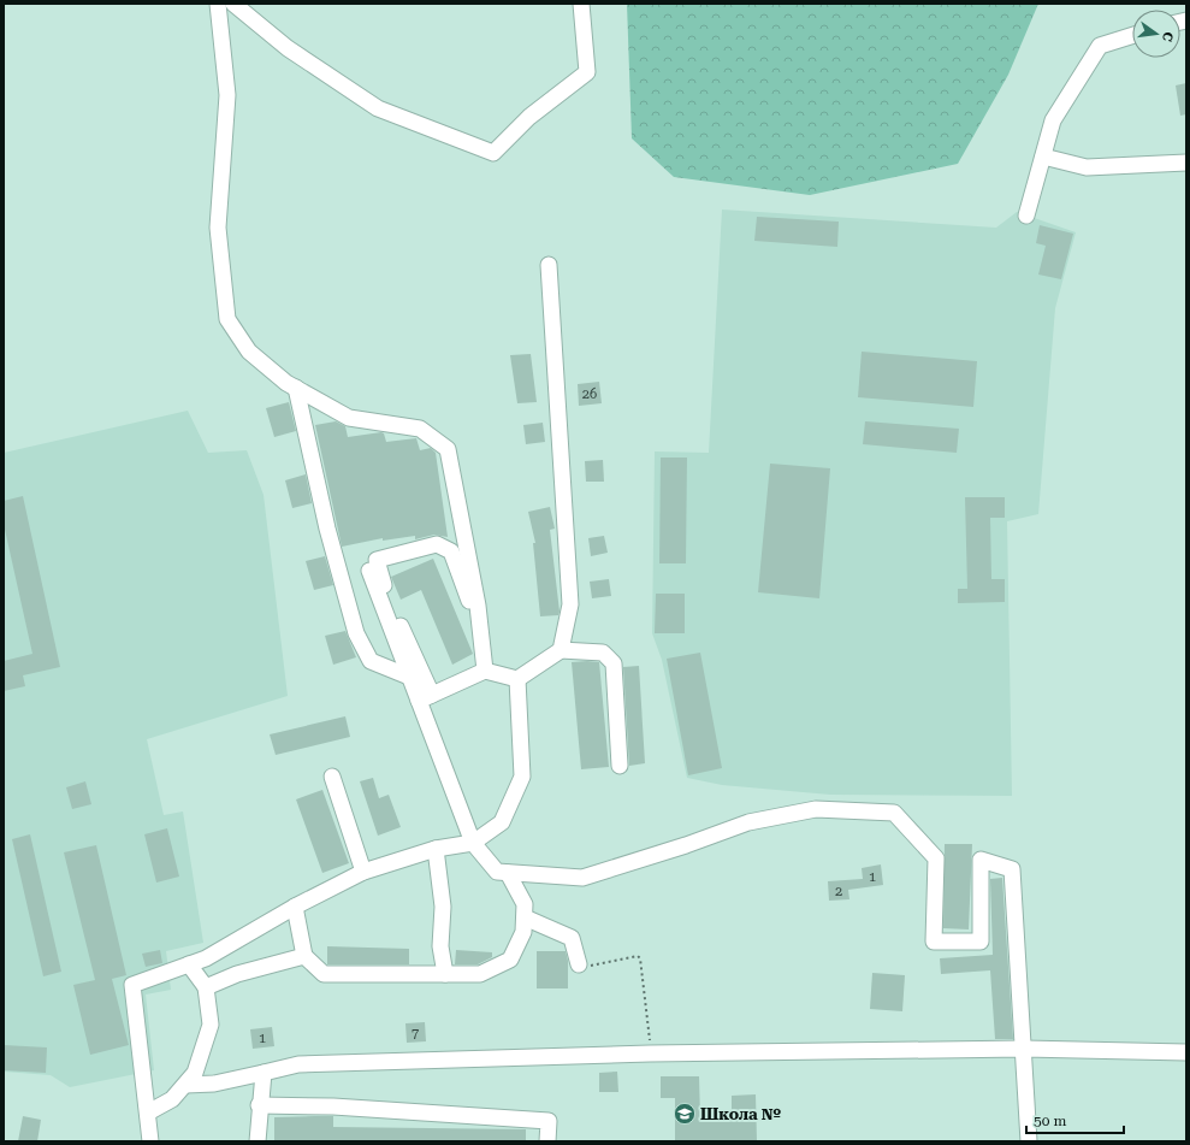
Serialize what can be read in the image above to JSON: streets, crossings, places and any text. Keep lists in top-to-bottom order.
{
  "places": {
    "school or university": ["Школа №"]
  },
  "house_numbers": [
    "26",
    "1",
    "2",
    "7",
    "1"
  ],
  "scale_bar": "50 m",
  "north": "right"
}
